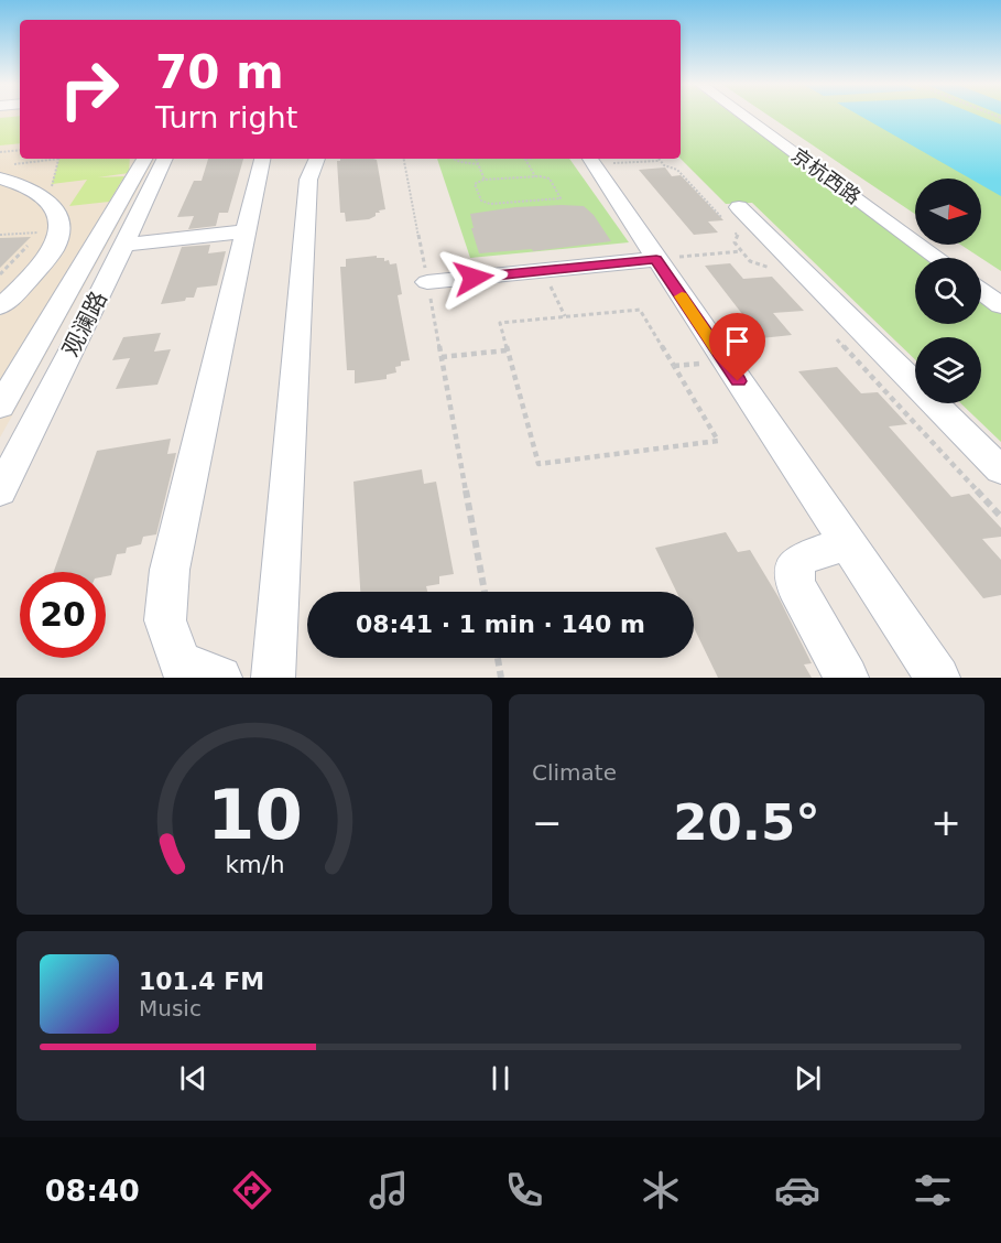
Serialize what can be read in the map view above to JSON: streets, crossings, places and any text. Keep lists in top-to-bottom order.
{
  "streets": {
    "street": ["京杭西路", "观澜路"]
  },
  "north": "right",
  "page": {
    "turn": ["70 m", "Turn right"],
    "limit": "20",
    "trip": "08:41 · 1 min · 140 m",
    "tile": "Climate",
    "heat": ["−", "20.5°", "+"],
    "song": ["101.4 FM", "Music"],
    "tabs": "08:40",
    "gauge": ["10", "km/h"]
  }
}
